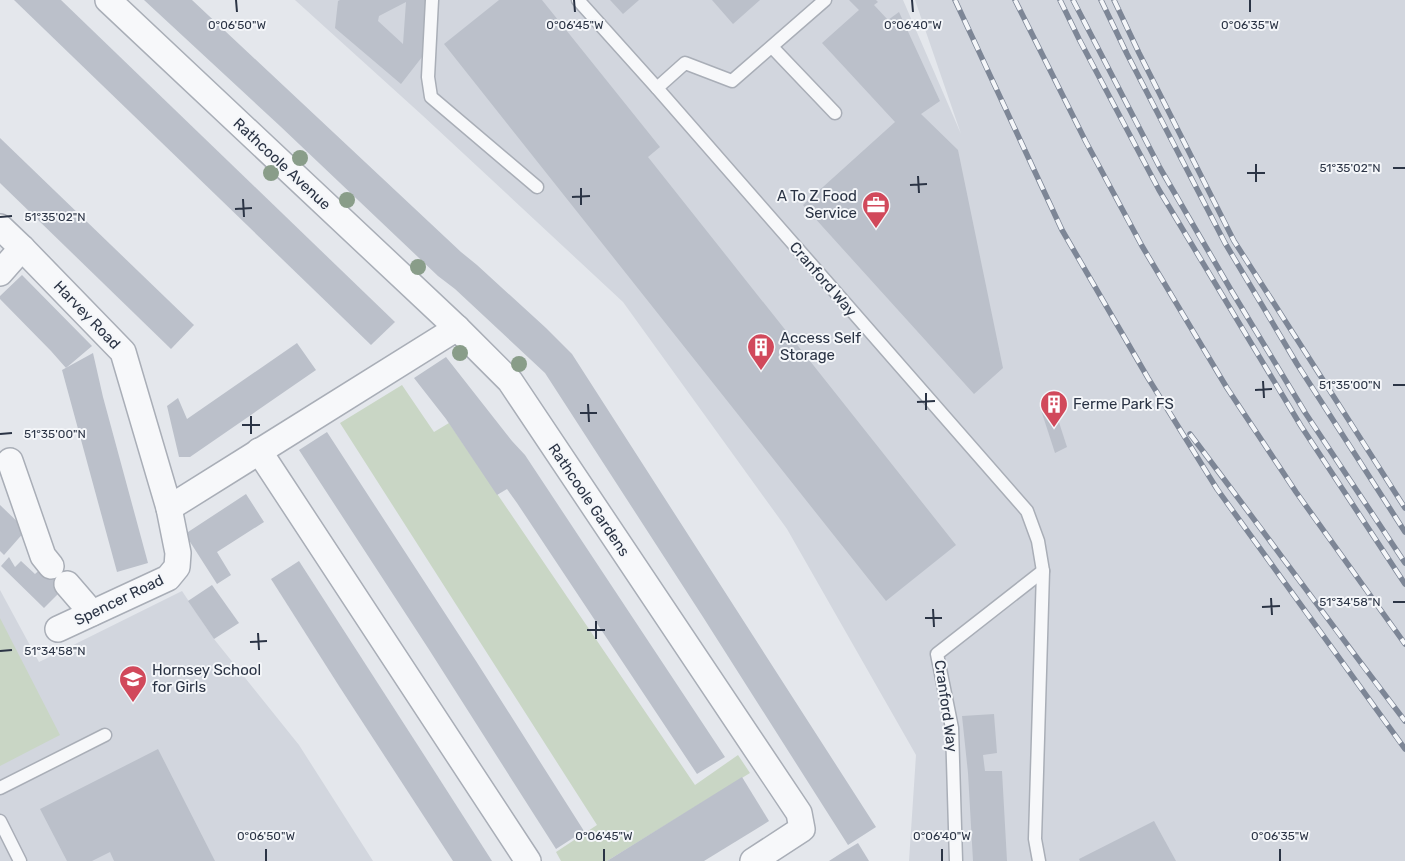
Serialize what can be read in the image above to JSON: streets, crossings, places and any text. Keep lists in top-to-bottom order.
{
  "streets": {
    "street": [
      "Rathcoole Avenue",
      "Harvey Road",
      "Rathcoole Gardens",
      "Spencer Road"
    ],
    "lane": ["Cranford Way"]
  },
  "crossings": [
    ["Rathcoole Avenue", "Rathcoole Gardens"],
    ["Harvey Road", "Spencer Road"]
  ],
  "places": {
    "office": ["A To Z Food Service"],
    "building": ["Access Self Storage", "Ferme Park FS"],
    "school or university": ["Hornsey School for Girls"]
  },
  "coordinates": [
    "0°06'50\"W",
    "0°06'45\"W",
    "0°06'40\"W",
    "0°06'35\"W",
    "51°35'02\"N",
    "51°35'00\"N",
    "51°34'58\"N"
  ]
}
